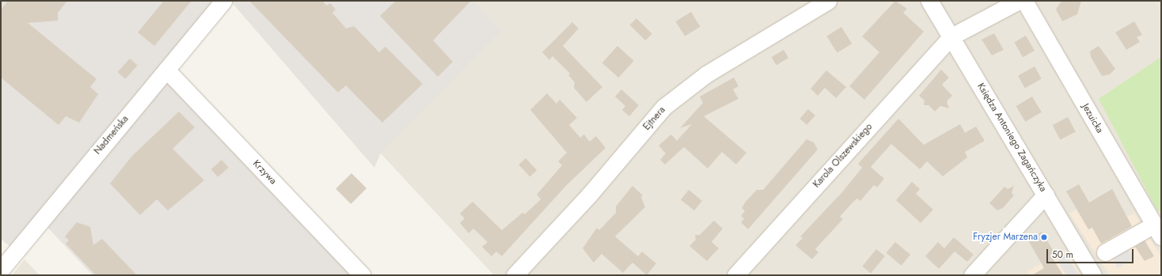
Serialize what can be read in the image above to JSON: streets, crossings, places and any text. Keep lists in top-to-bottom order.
{
  "streets": {
    "street": [
      "Ejtnera",
      "Jezuicka",
      "Nadmeńska",
      "Księdza Antoniego Zagańczyka",
      "Karola Olszewskiego",
      "Krzywa"
    ]
  },
  "crossings": [
    ["Nadmeńska", "Krzywa"],
    ["Księdza Antoniego Zagańczyka", "Karola Olszewskiego"]
  ],
  "places": ["Fryzjer Marzena"],
  "scale_bar": "50 m"
}
